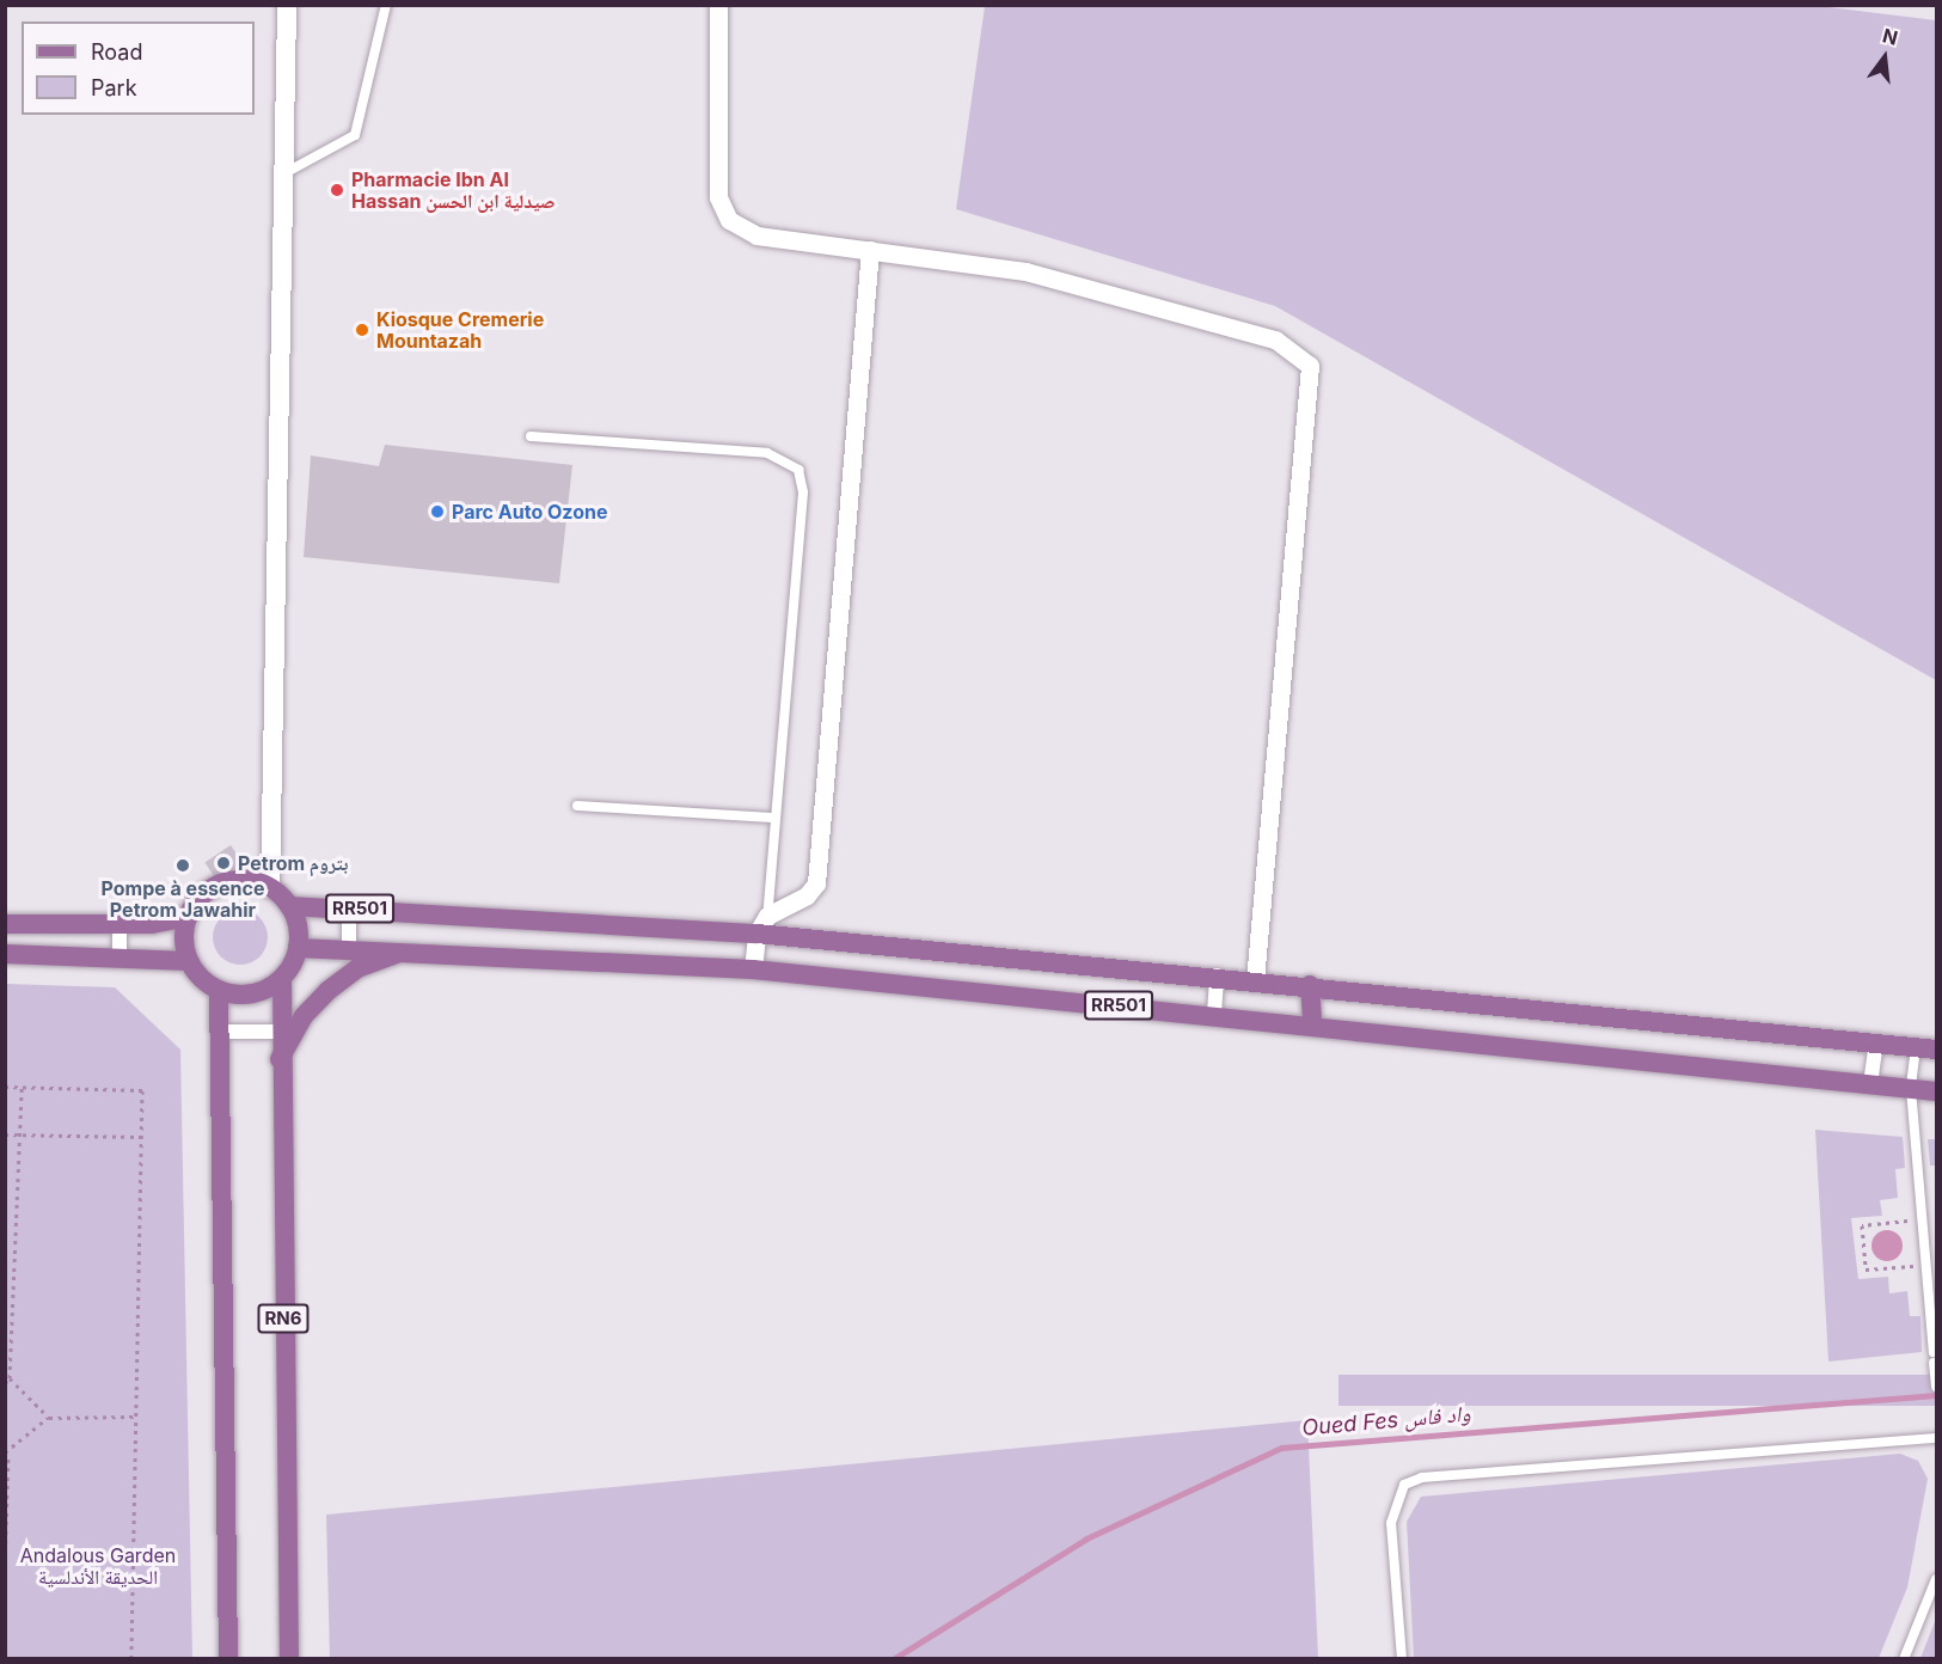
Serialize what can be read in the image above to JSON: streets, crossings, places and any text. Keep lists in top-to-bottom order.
{
  "streets": {
    "main road": ["RR501", "RN6"]
  },
  "crossings": [
    ["RR501", "RN6"]
  ],
  "water": ["Oued Fes واد فاس"],
  "parks": ["Andalous Garden الحديقة الأندلسية"],
  "places": [
    "Pharmacie Ibn Al Hassan صيدلية ابن الحسن",
    "Kiosque Cremerie Mountazah",
    "Parc Auto Ozone",
    "Petrom بتروم",
    "Pompe à essence Petrom Jawahir"
  ],
  "legend": ["Road", "Park"],
  "north": "top"
}
